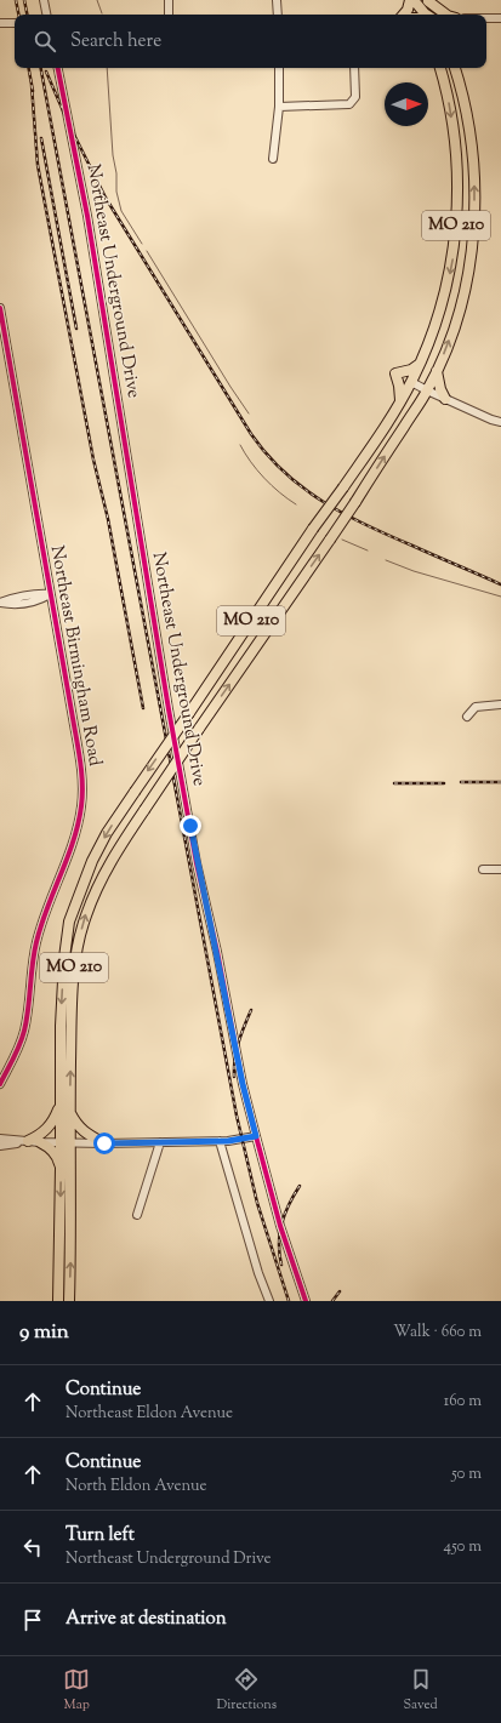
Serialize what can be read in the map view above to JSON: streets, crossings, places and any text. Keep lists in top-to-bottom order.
{
  "streets": {
    "highway": ["MO 210"],
    "street": ["Northeast Underground Drive", "Northeast Birmingham Road"]
  },
  "north": "right",
  "page": {
    "search": "Search here",
    "heading": ["9 min", "Walk · 660 m"],
    "list": [
      ["Continue", "Northeast Eldon Avenue", "160 m"],
      ["Continue", "North Eldon Avenue", "50 m"],
      ["Turn left", "Northeast Underground Drive", "450 m"],
      "Arrive at destination"
    ],
    "nav": ["Map", "Directions", "Saved"]
  }
}
